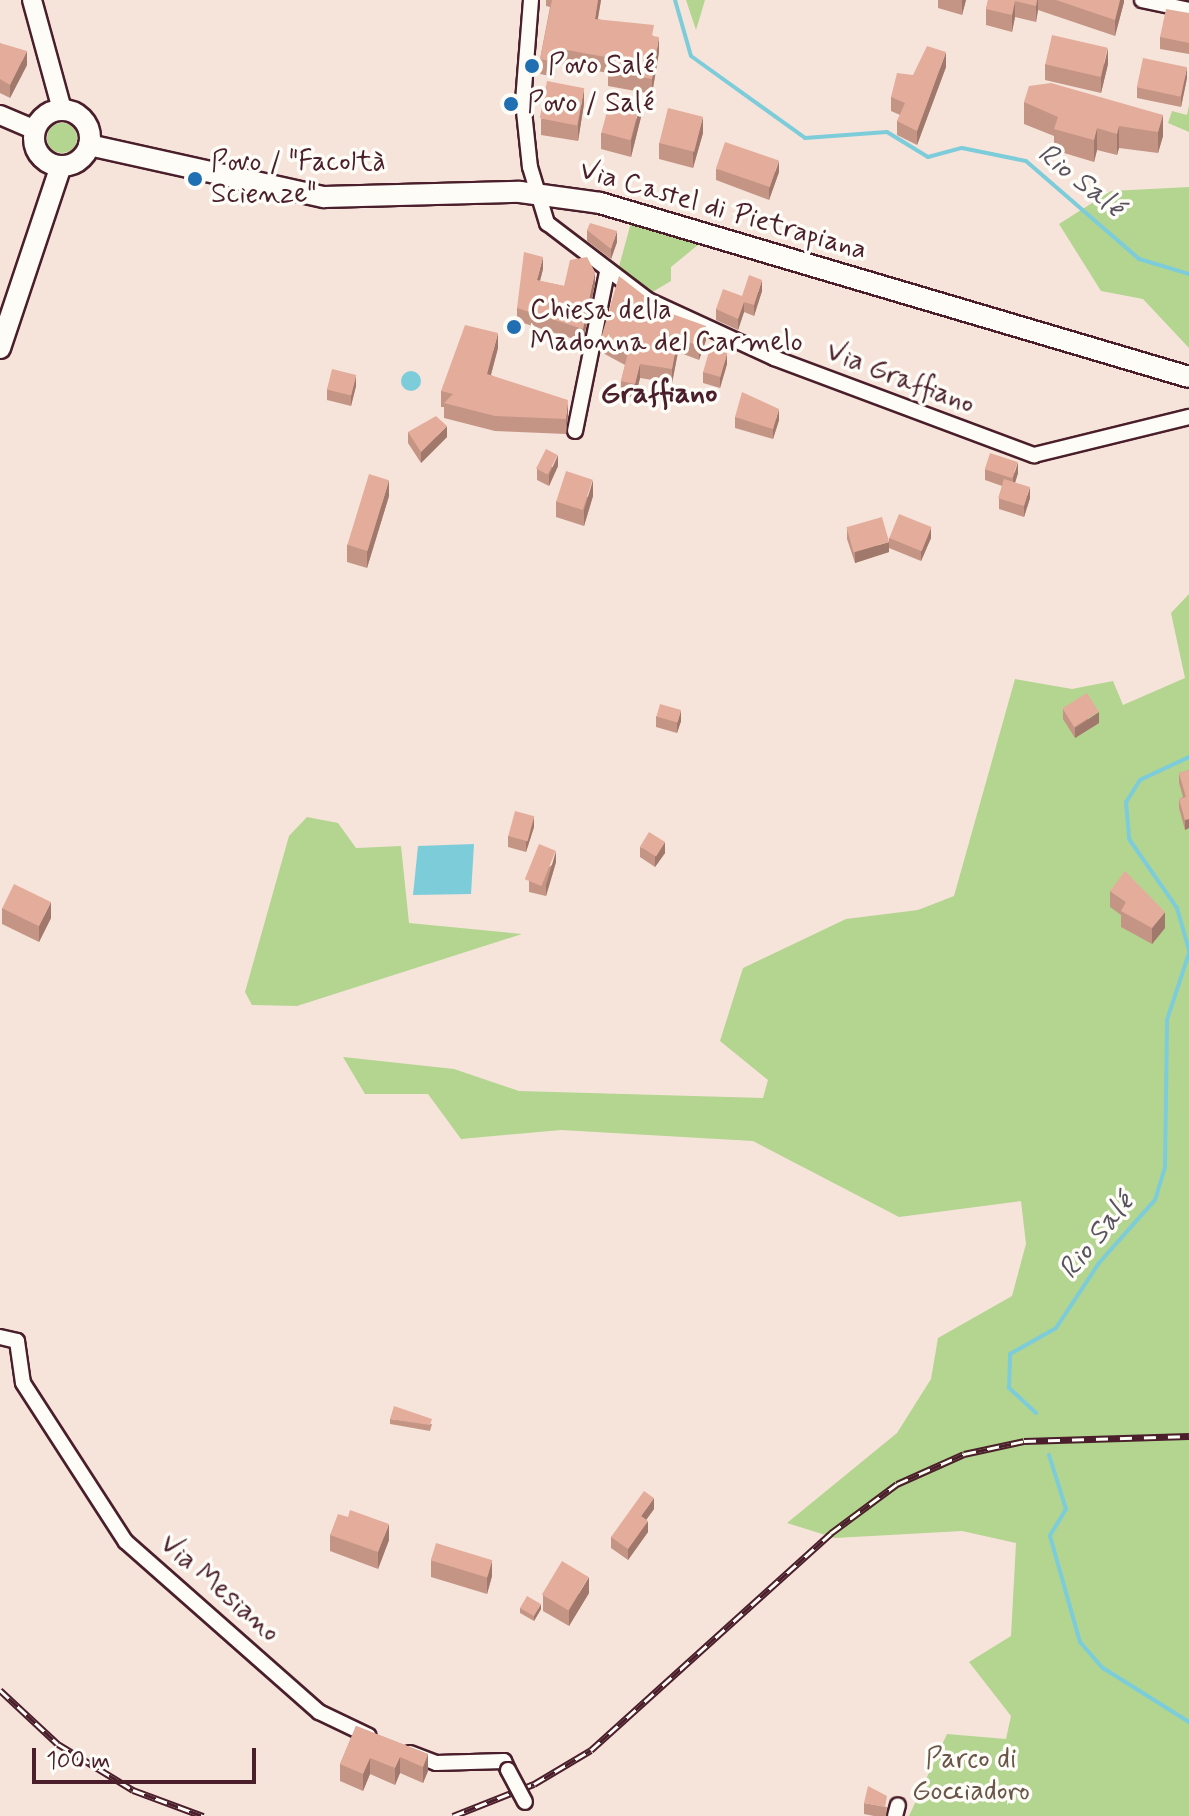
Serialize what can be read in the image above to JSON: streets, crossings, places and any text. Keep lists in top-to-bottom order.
{
  "streets": {
    "main road": ["Via Castel di Pietrapiana"],
    "street": ["Via Graffiano", "Via Mesiano"]
  },
  "crossings": [
    ["Via Castel di Pietrapiana", "Via Graffiano"]
  ],
  "districts": ["Graffiano"],
  "water": ["Rio Salé"],
  "parks": ["Parco di Gocciadoro"],
  "places": [
    "Povo Salé",
    "Povo / Salé",
    "Povo / \"Facoltà Scienze\"",
    "Chiesa della Madonna del Carmelo"
  ],
  "scale_bar": "100 m"
}
